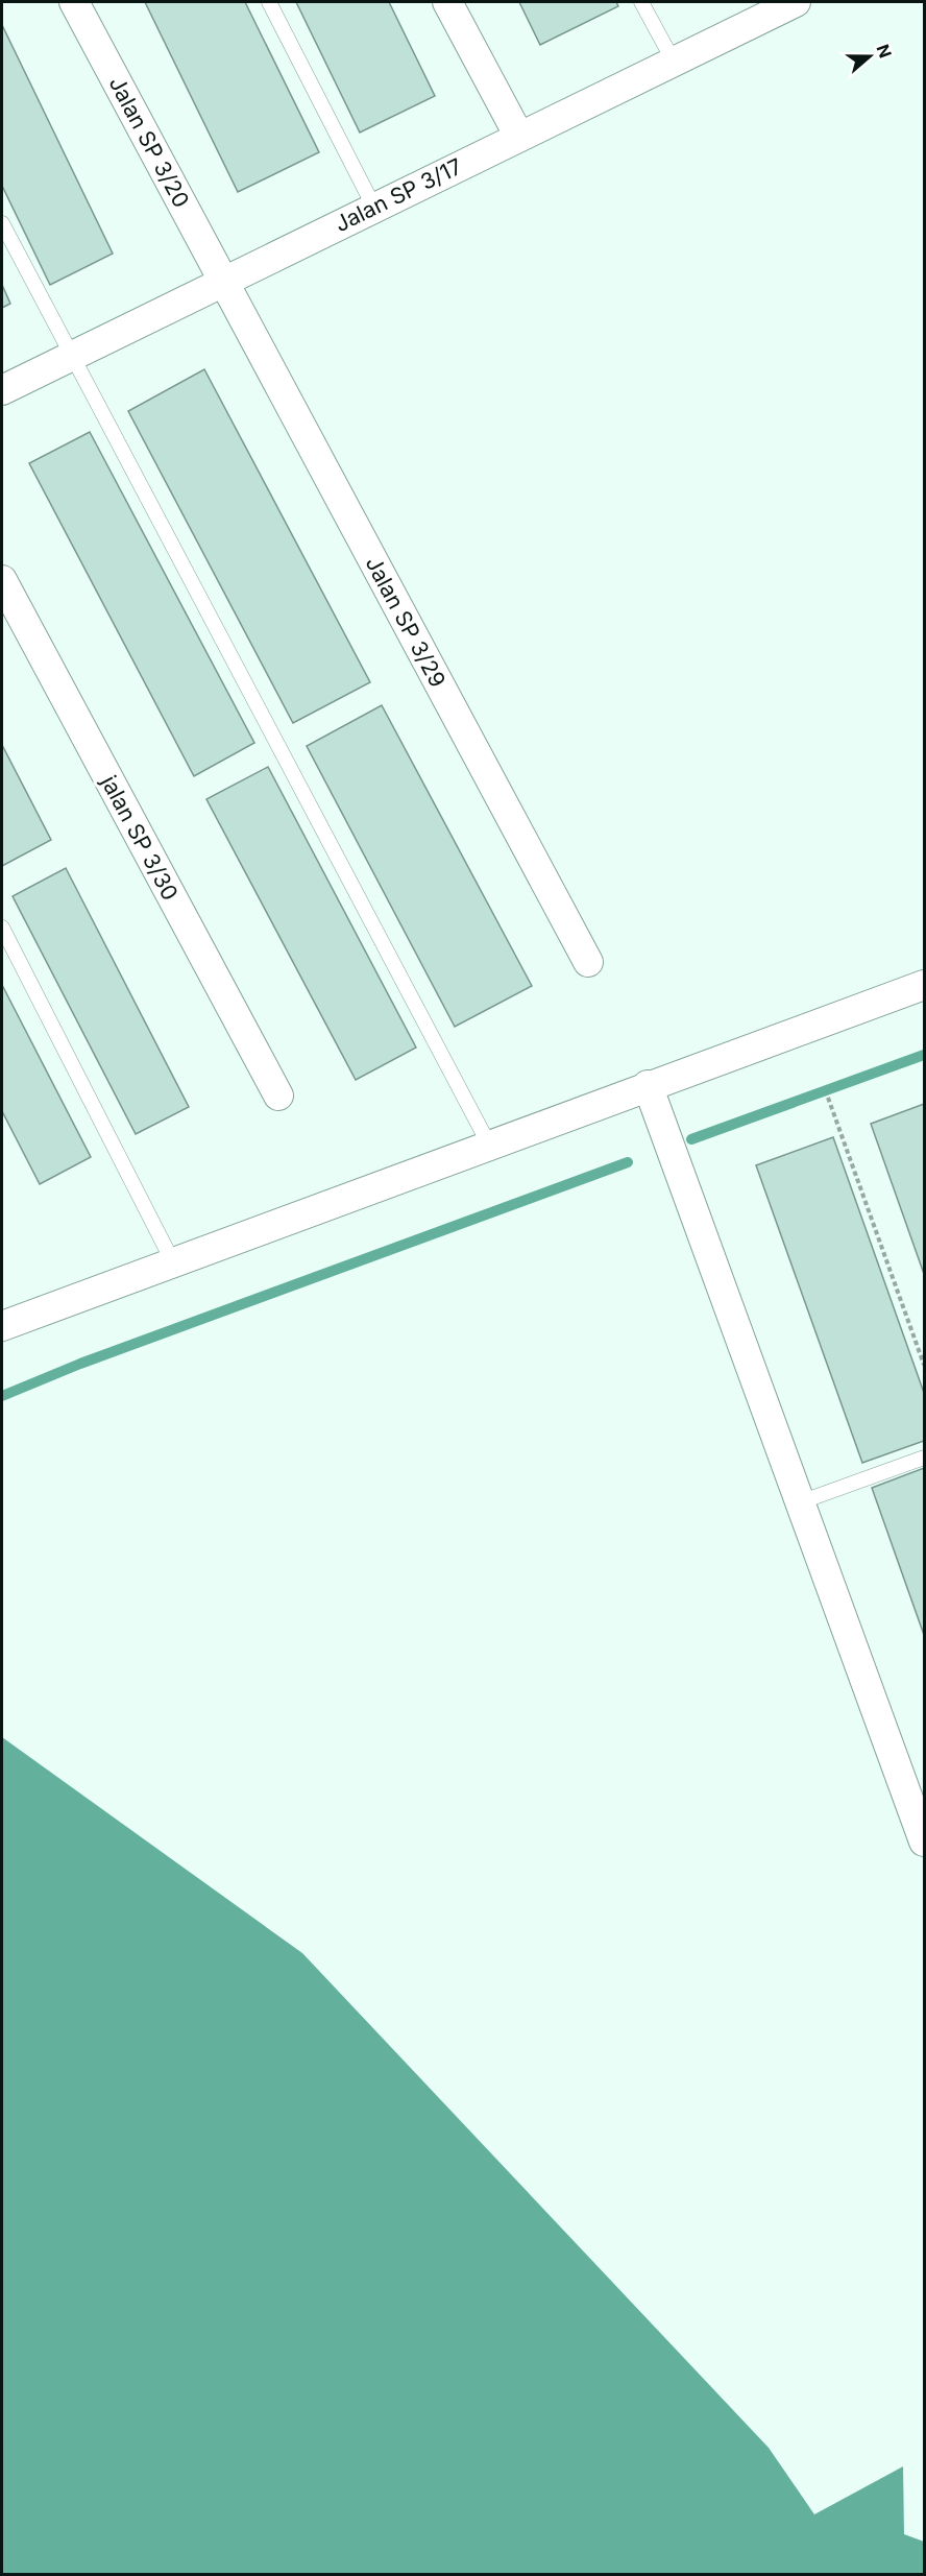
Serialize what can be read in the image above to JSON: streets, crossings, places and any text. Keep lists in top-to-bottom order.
{
  "streets": {
    "street": [
      "Jalan SP 3/20",
      "Jalan SP 3/17",
      "Jalan SP 3/29",
      "jalan SP 3/30"
    ]
  },
  "crossings": [
    ["Jalan SP 3/20", "Jalan SP 3/17"],
    ["Jalan SP 3/20", "Jalan SP 3/29"],
    ["Jalan SP 3/17", "Jalan SP 3/29"]
  ],
  "north": "right"
}
